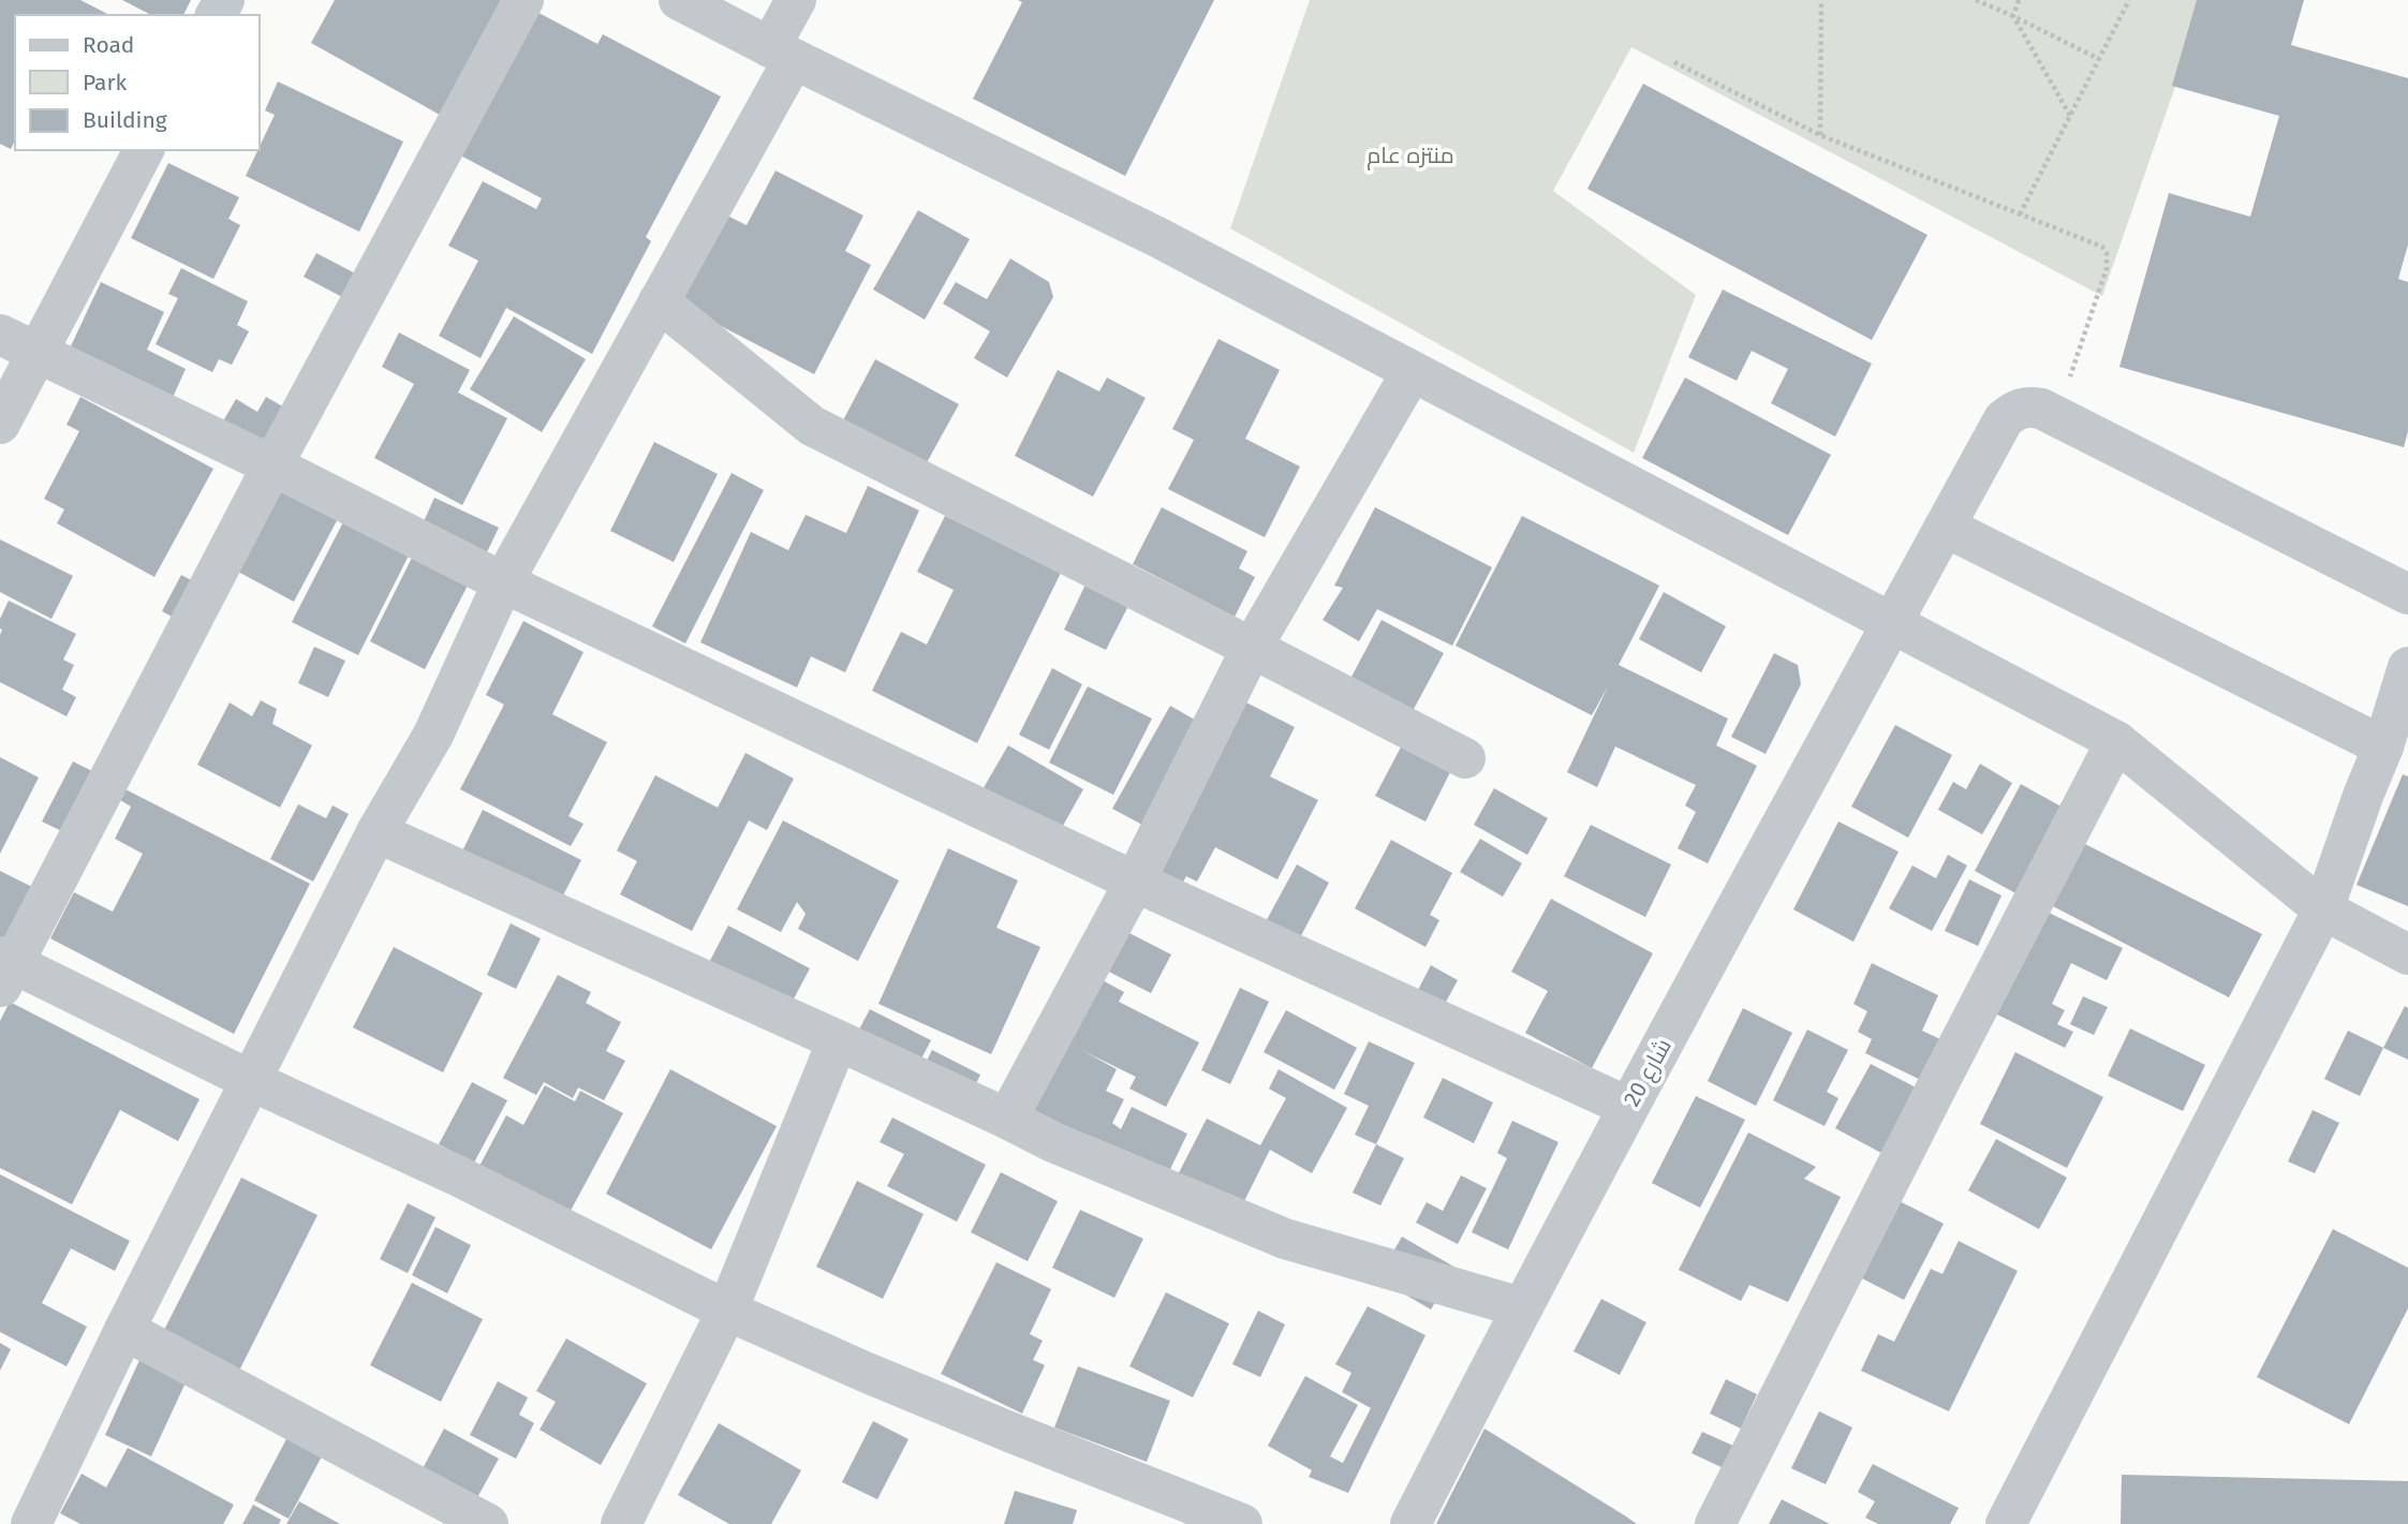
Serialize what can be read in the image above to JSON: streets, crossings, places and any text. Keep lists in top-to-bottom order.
{
  "streets": {
    "street": ["شارع 20"]
  },
  "parks": ["منتزه عام"],
  "legend": ["Road", "Park", "Building"]
}
